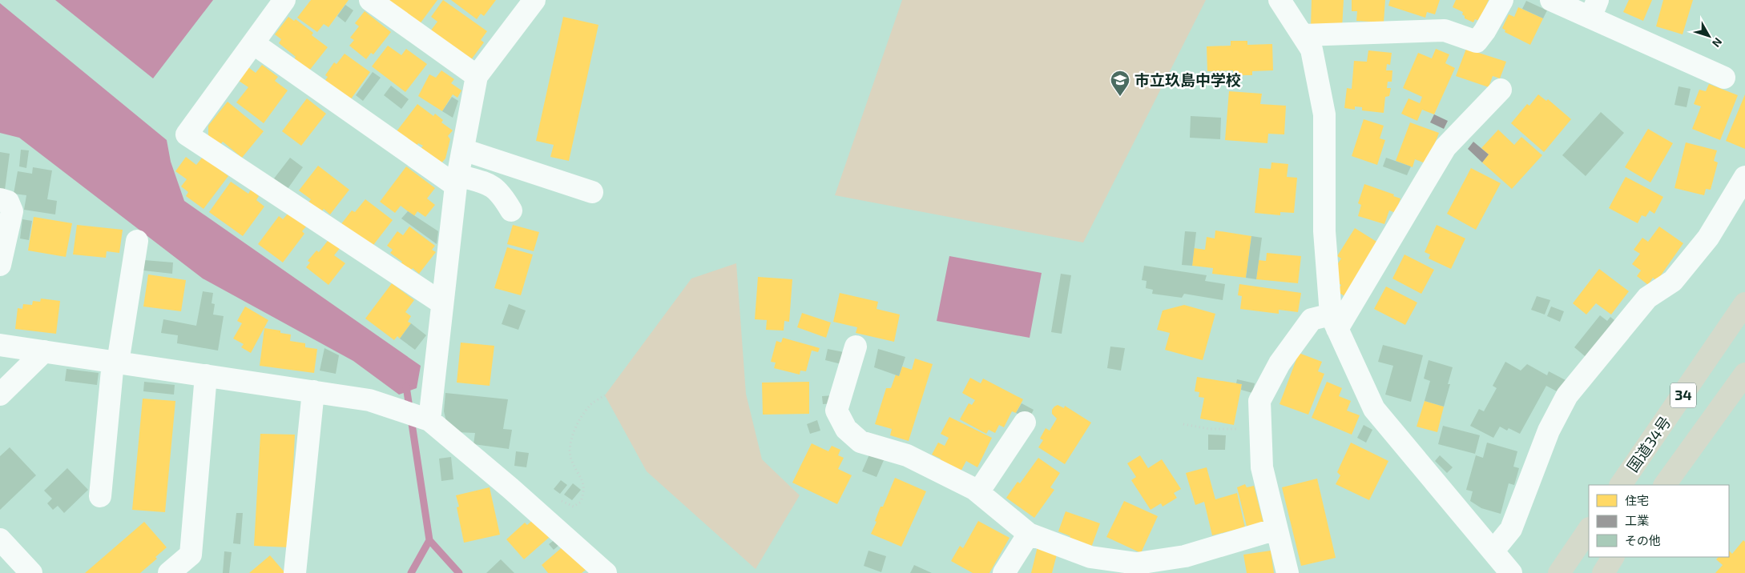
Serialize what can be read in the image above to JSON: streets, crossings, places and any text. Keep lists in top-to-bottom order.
{
  "streets": {
    "highway": ["34", "国道34号"]
  },
  "places": {
    "school or university": ["市立玖島中学校"]
  },
  "legend": ["住宅", "工業", "その他"],
  "north": "bottom right"
}
